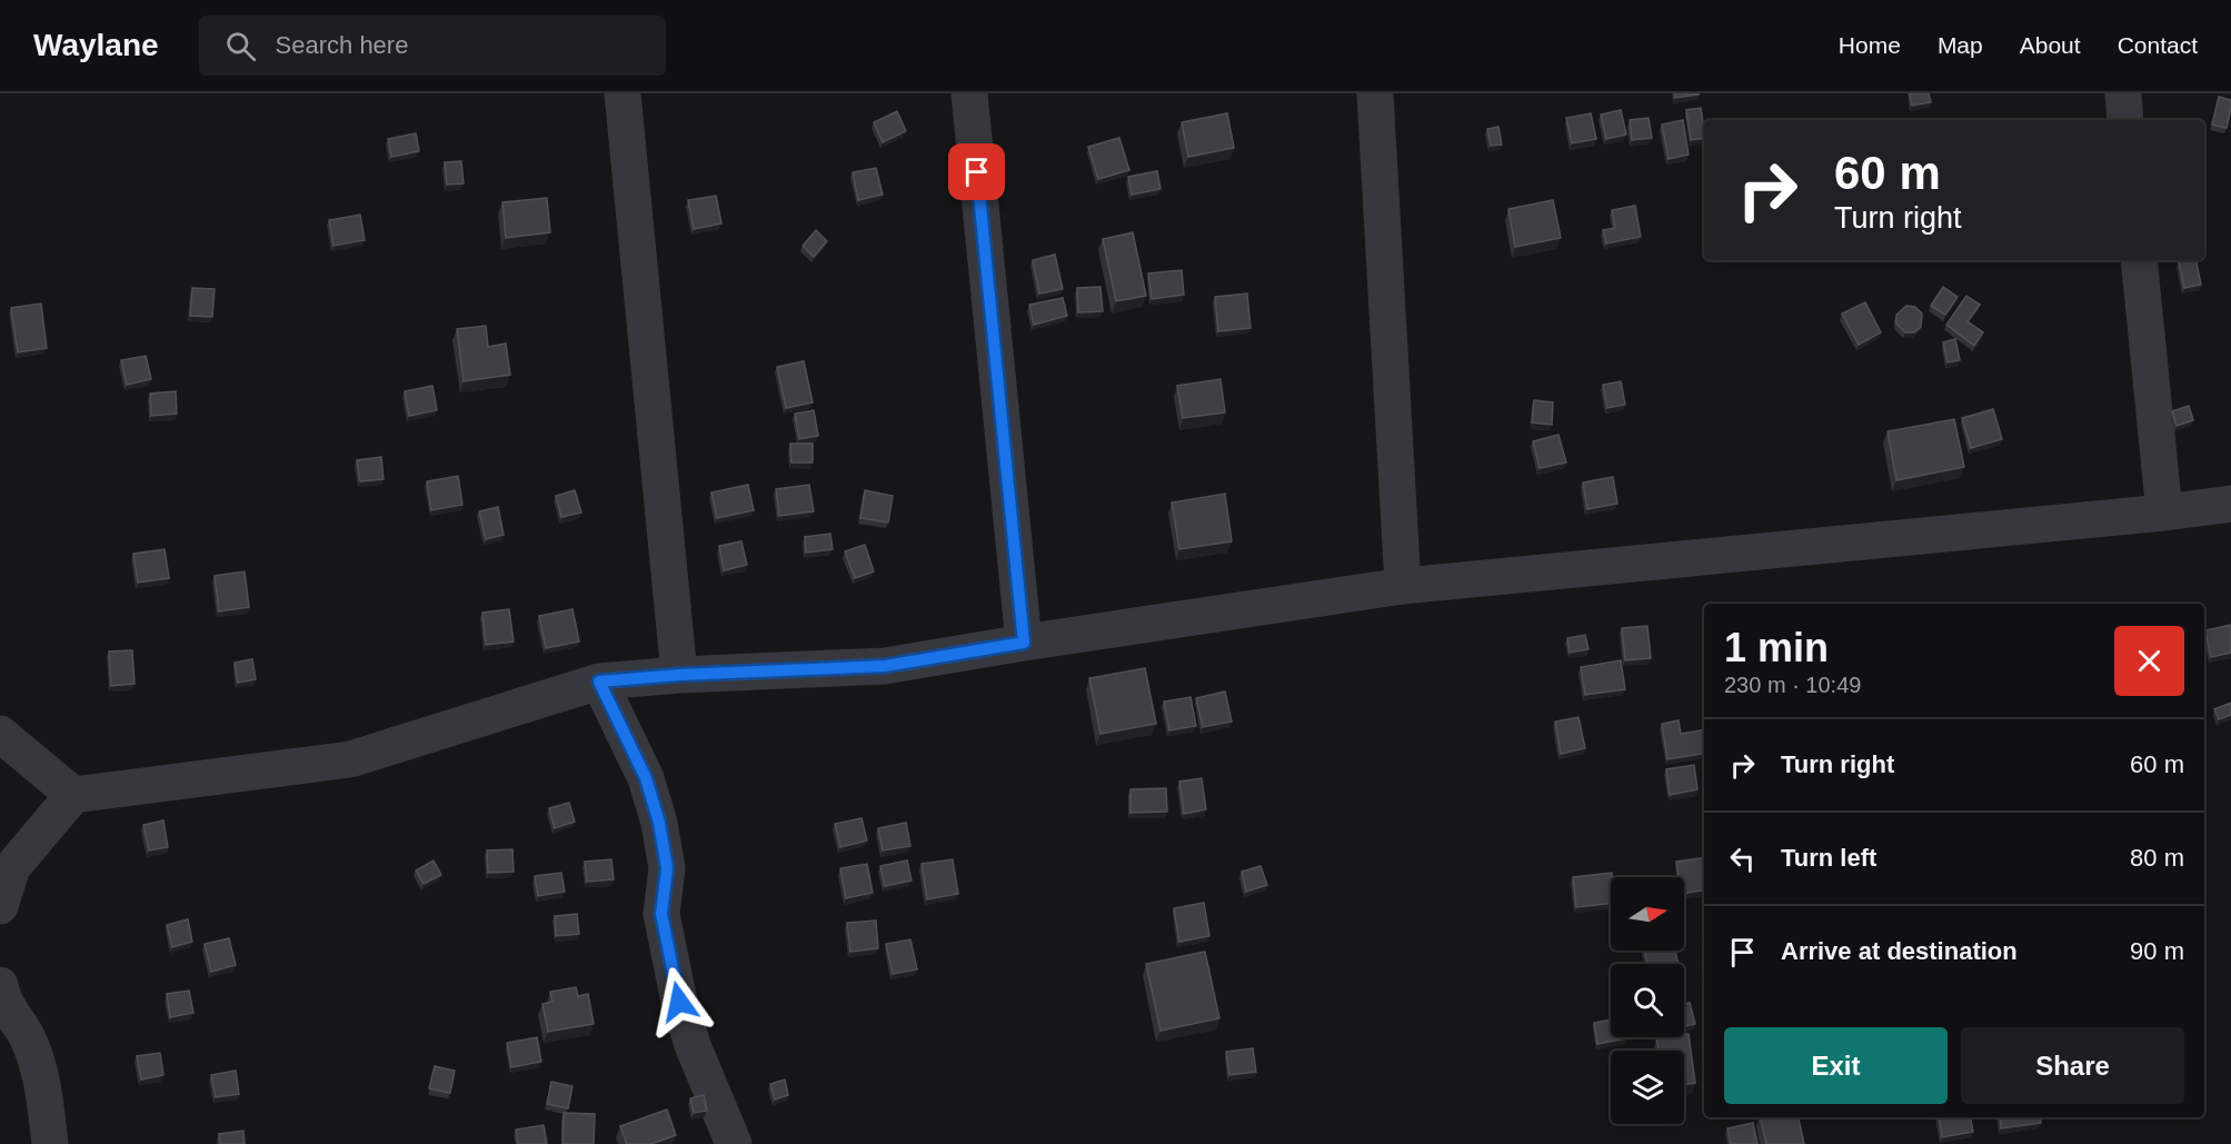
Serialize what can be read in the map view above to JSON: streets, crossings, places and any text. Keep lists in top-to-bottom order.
{
  "north": "right",
  "page": {
    "header": "Waylane",
    "search": "Search here",
    "nav": [
      "Home",
      "Map",
      "About",
      "Contact"
    ],
    "turn": ["60 m", "Turn right"],
    "heading": ["1 min", "230 m · 10:49"],
    "list": [
      {
        "name": "Turn right",
        "value": "60 m"
      },
      {
        "name": "Turn left",
        "value": "80 m"
      },
      {
        "name": "Arrive at destination",
        "value": "90 m"
      }
    ],
    "buttons": ["Exit", "Share"]
  }
}
